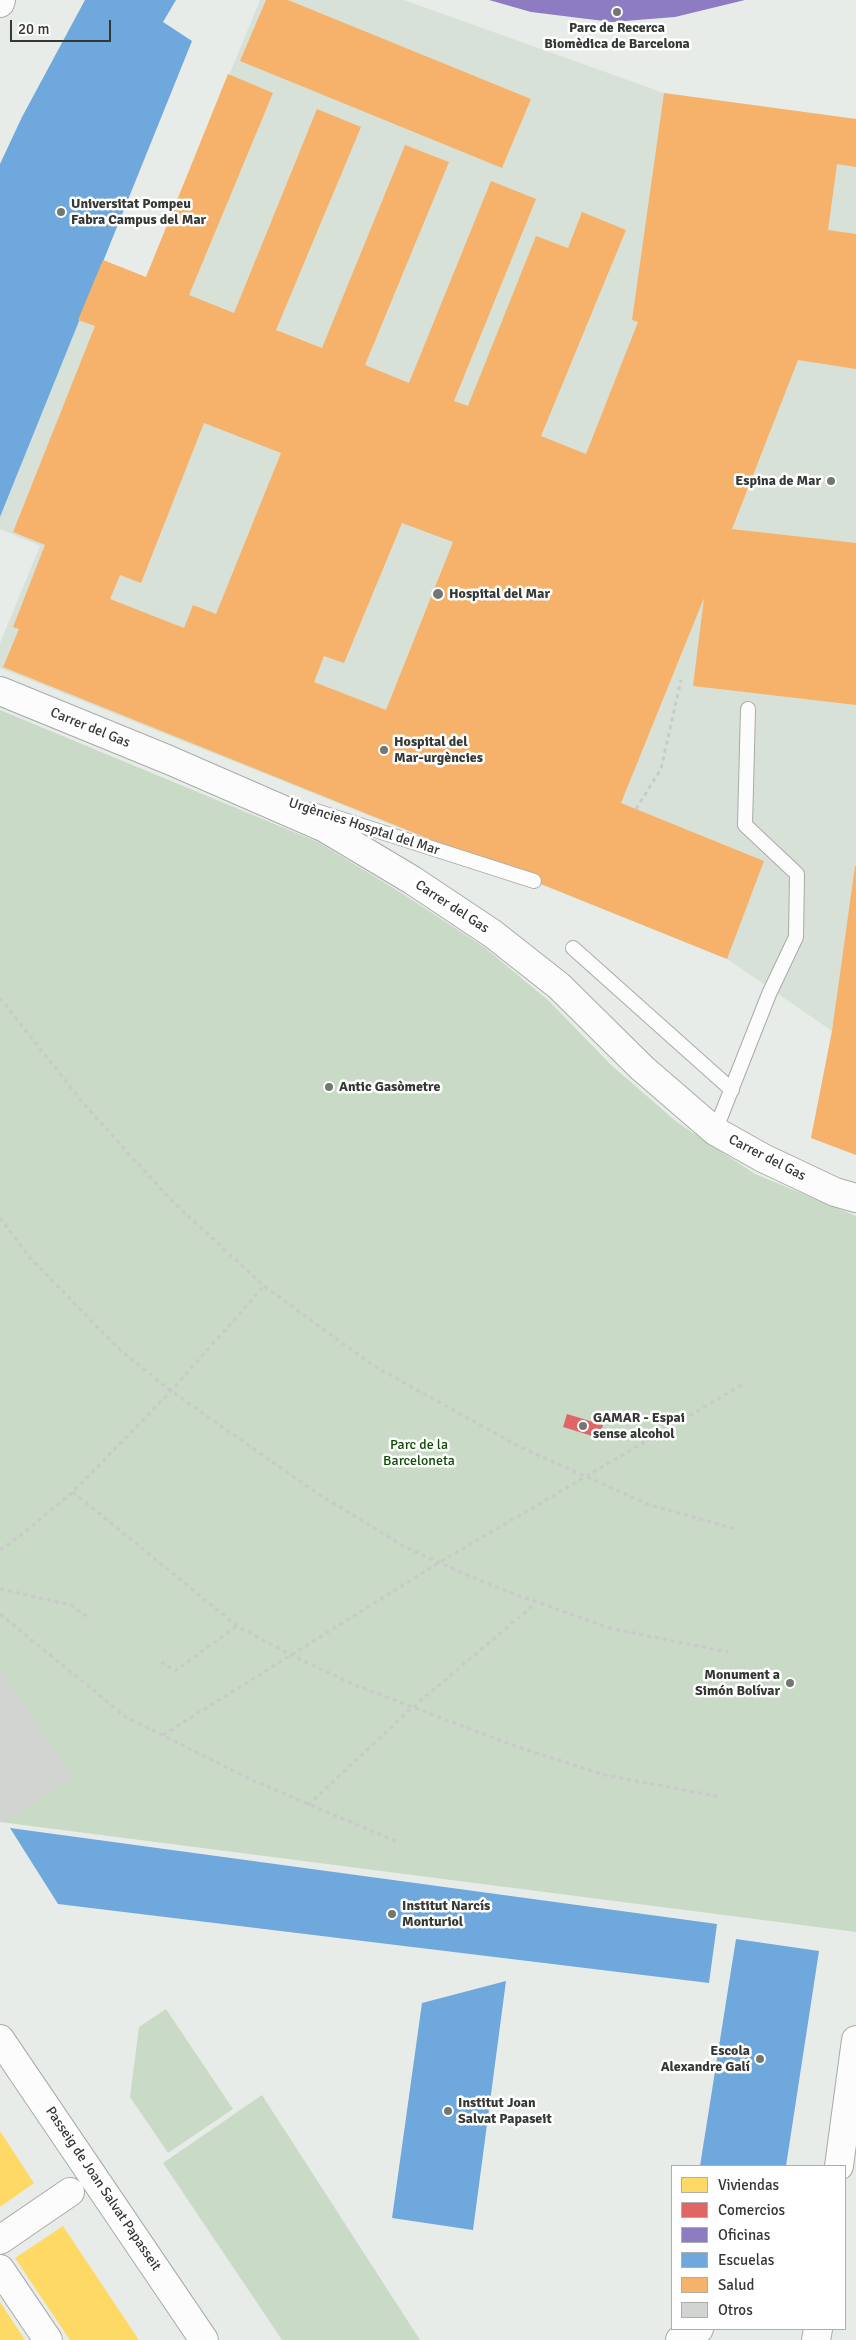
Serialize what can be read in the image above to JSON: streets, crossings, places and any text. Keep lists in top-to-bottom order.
{
  "streets": {
    "street": ["Carrer del Gas", "Passeig de Joan Salvat Papasseit"],
    "lane": ["Urgències Hosptal del Mar"]
  },
  "crossings": [
    ["Carrer del Gas", "Urgències Hosptal del Mar"]
  ],
  "parks": ["Parc de la Barceloneta"],
  "places": [
    "Parc de Recerca Biomèdica de Barcelona",
    "Universitat Pompeu Fabra Campus del Mar",
    "Espina de Mar",
    "Hospital del Mar",
    "Hospital del Mar-urgències",
    "Antic Gasòmetre",
    "GAMAR - Espai sense alcohol",
    "Monument a Simón Bolívar",
    "Institut Narcís Monturiol",
    "Escola Alexandre Galí",
    "Institut Joan Salvat Papaseit"
  ],
  "legend": [
    "Viviendas",
    "Comercios",
    "Oficinas",
    "Escuelas",
    "Salud",
    "Otros"
  ],
  "scale_bar": "20 m"
}
